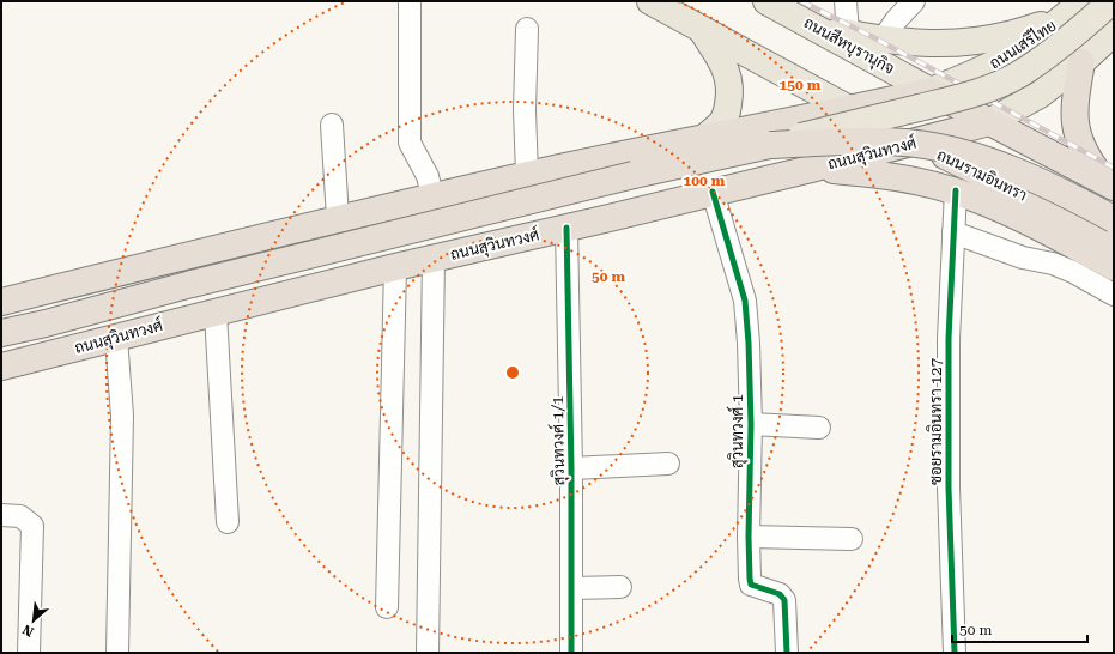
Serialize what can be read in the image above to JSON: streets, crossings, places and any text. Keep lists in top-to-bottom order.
{
  "streets": {
    "highway": ["ถนนสุวินทวงศ์", "ถนนรามอินทรา"],
    "main road": ["ถนนเสรีไทย", "ถนนสีหบุรานุกิจ"],
    "street": ["ซอยรามอินทรา 127", "สุวินทวงศ์ 1", "สุวินทวงศ์ 1/1"]
  },
  "crossings": [
    ["ถนนเสรีไทย", "ถนนสีหบุรานุกิจ"],
    ["ถนนสุวินทวงศ์", "ถนนรามอินทรา"],
    ["ถนนสุวินทวงศ์", "สุวินทวงศ์ 1"],
    ["ถนนสุวินทวงศ์", "สุวินทวงศ์ 1/1"]
  ],
  "scale_bar": "50 m",
  "north": "bottom left",
  "rings": ["150 m", "100 m", "50 m"]
}
